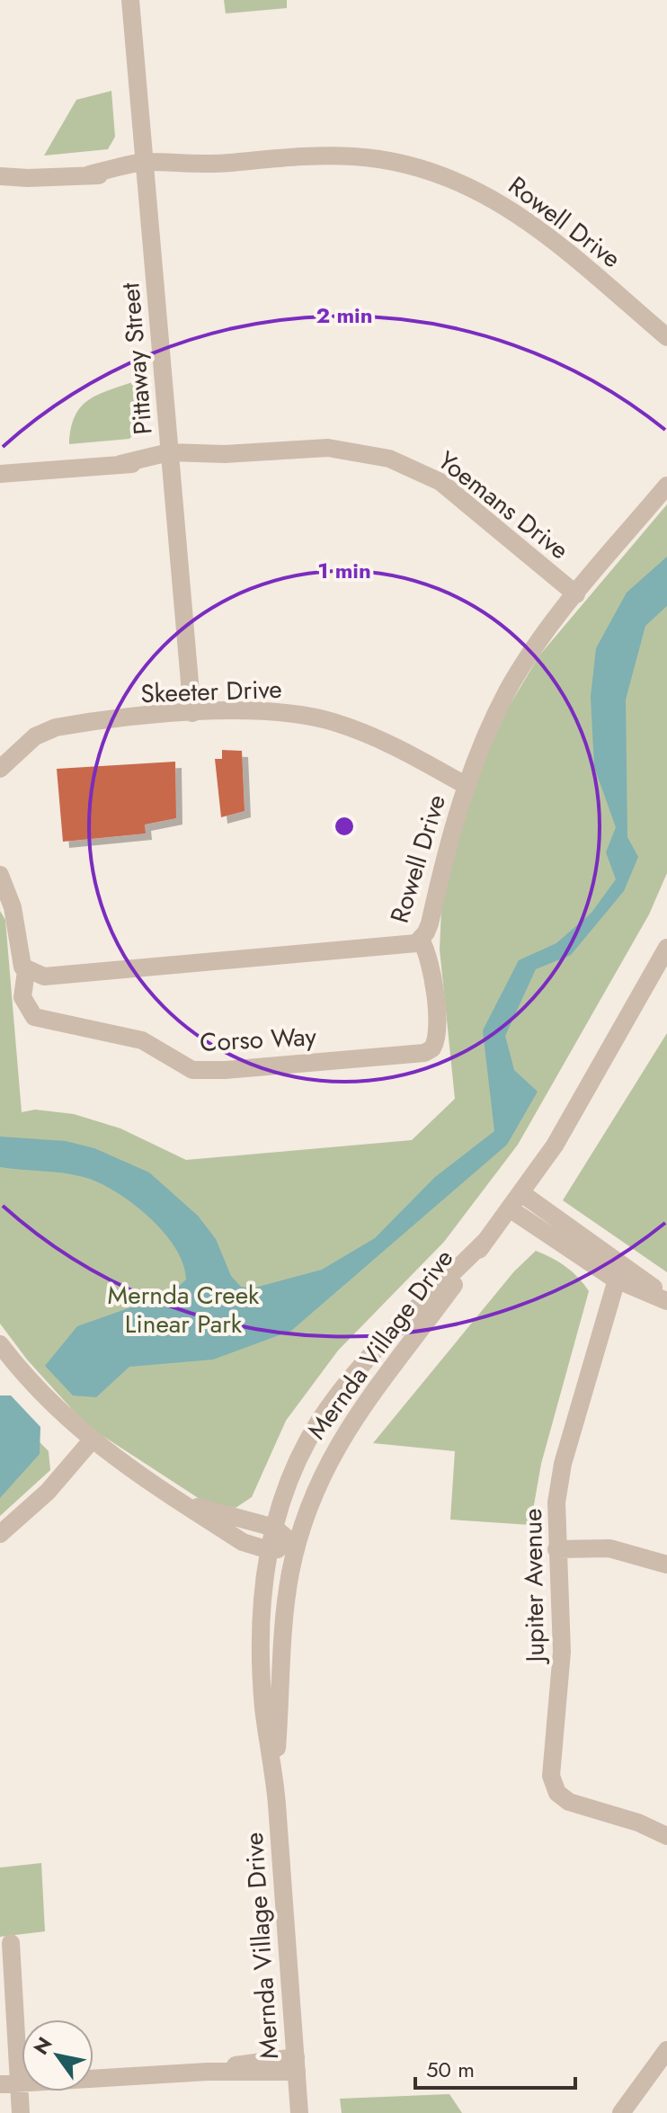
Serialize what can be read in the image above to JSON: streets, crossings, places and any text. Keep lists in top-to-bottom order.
{
  "streets": {
    "street": [
      "Rowell Drive",
      "Pittaway Street",
      "Yoemans Drive",
      "Skeeter Drive",
      "Corso Way",
      "Mernda Village Drive",
      "Jupiter Avenue"
    ]
  },
  "crossings": [
    ["Rowell Drive", "Pittaway Street"],
    ["Rowell Drive", "Yoemans Drive"],
    ["Rowell Drive", "Skeeter Drive"],
    ["Rowell Drive", "Corso Way"],
    ["Pittaway Street", "Yoemans Drive"],
    ["Pittaway Street", "Skeeter Drive"]
  ],
  "parks": ["Mernda Creek Linear Park"],
  "scale_bar": "50 m",
  "north": "top left",
  "rings": ["2 min", "1 min"]
}
